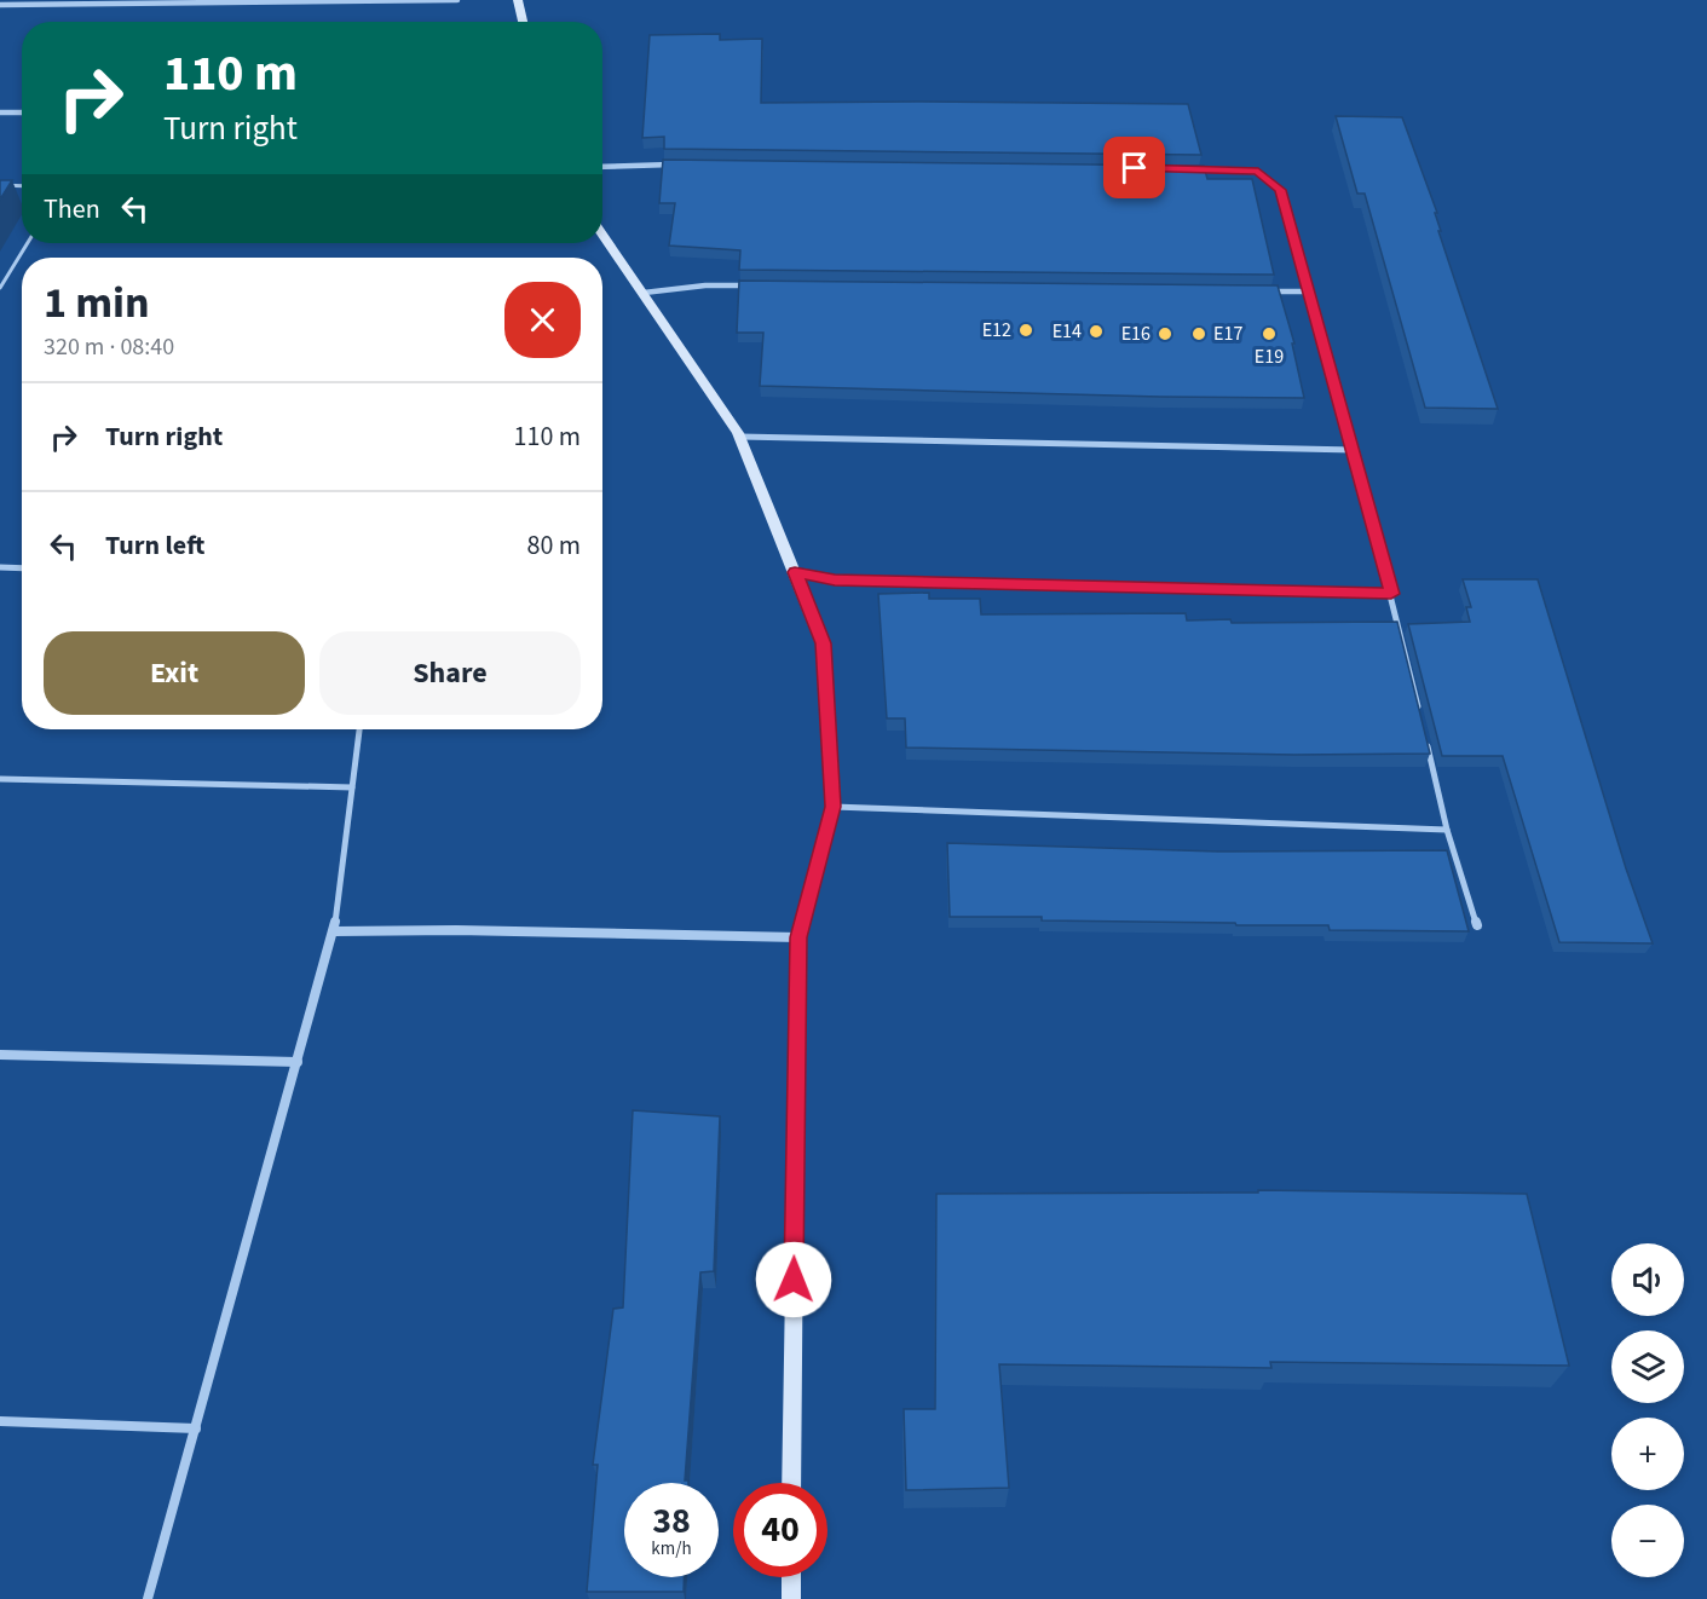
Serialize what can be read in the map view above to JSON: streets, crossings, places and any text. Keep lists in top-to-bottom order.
{
  "places": [
    "E12",
    "E14",
    "E16",
    "E17",
    "E19"
  ],
  "page": {
    "turn": ["110 m", "Turn right"],
    "then": "Then",
    "heading": ["1 min", "320 m · 08:40"],
    "list": [
      {
        "name": "Turn right",
        "value": "110 m"
      },
      {
        "name": "Turn left",
        "value": "80 m"
      }
    ],
    "buttons": ["Exit", "Share"],
    "map_buttons": ["+", "−"],
    "speed": "38 km/h",
    "limit": "40"
  }
}
